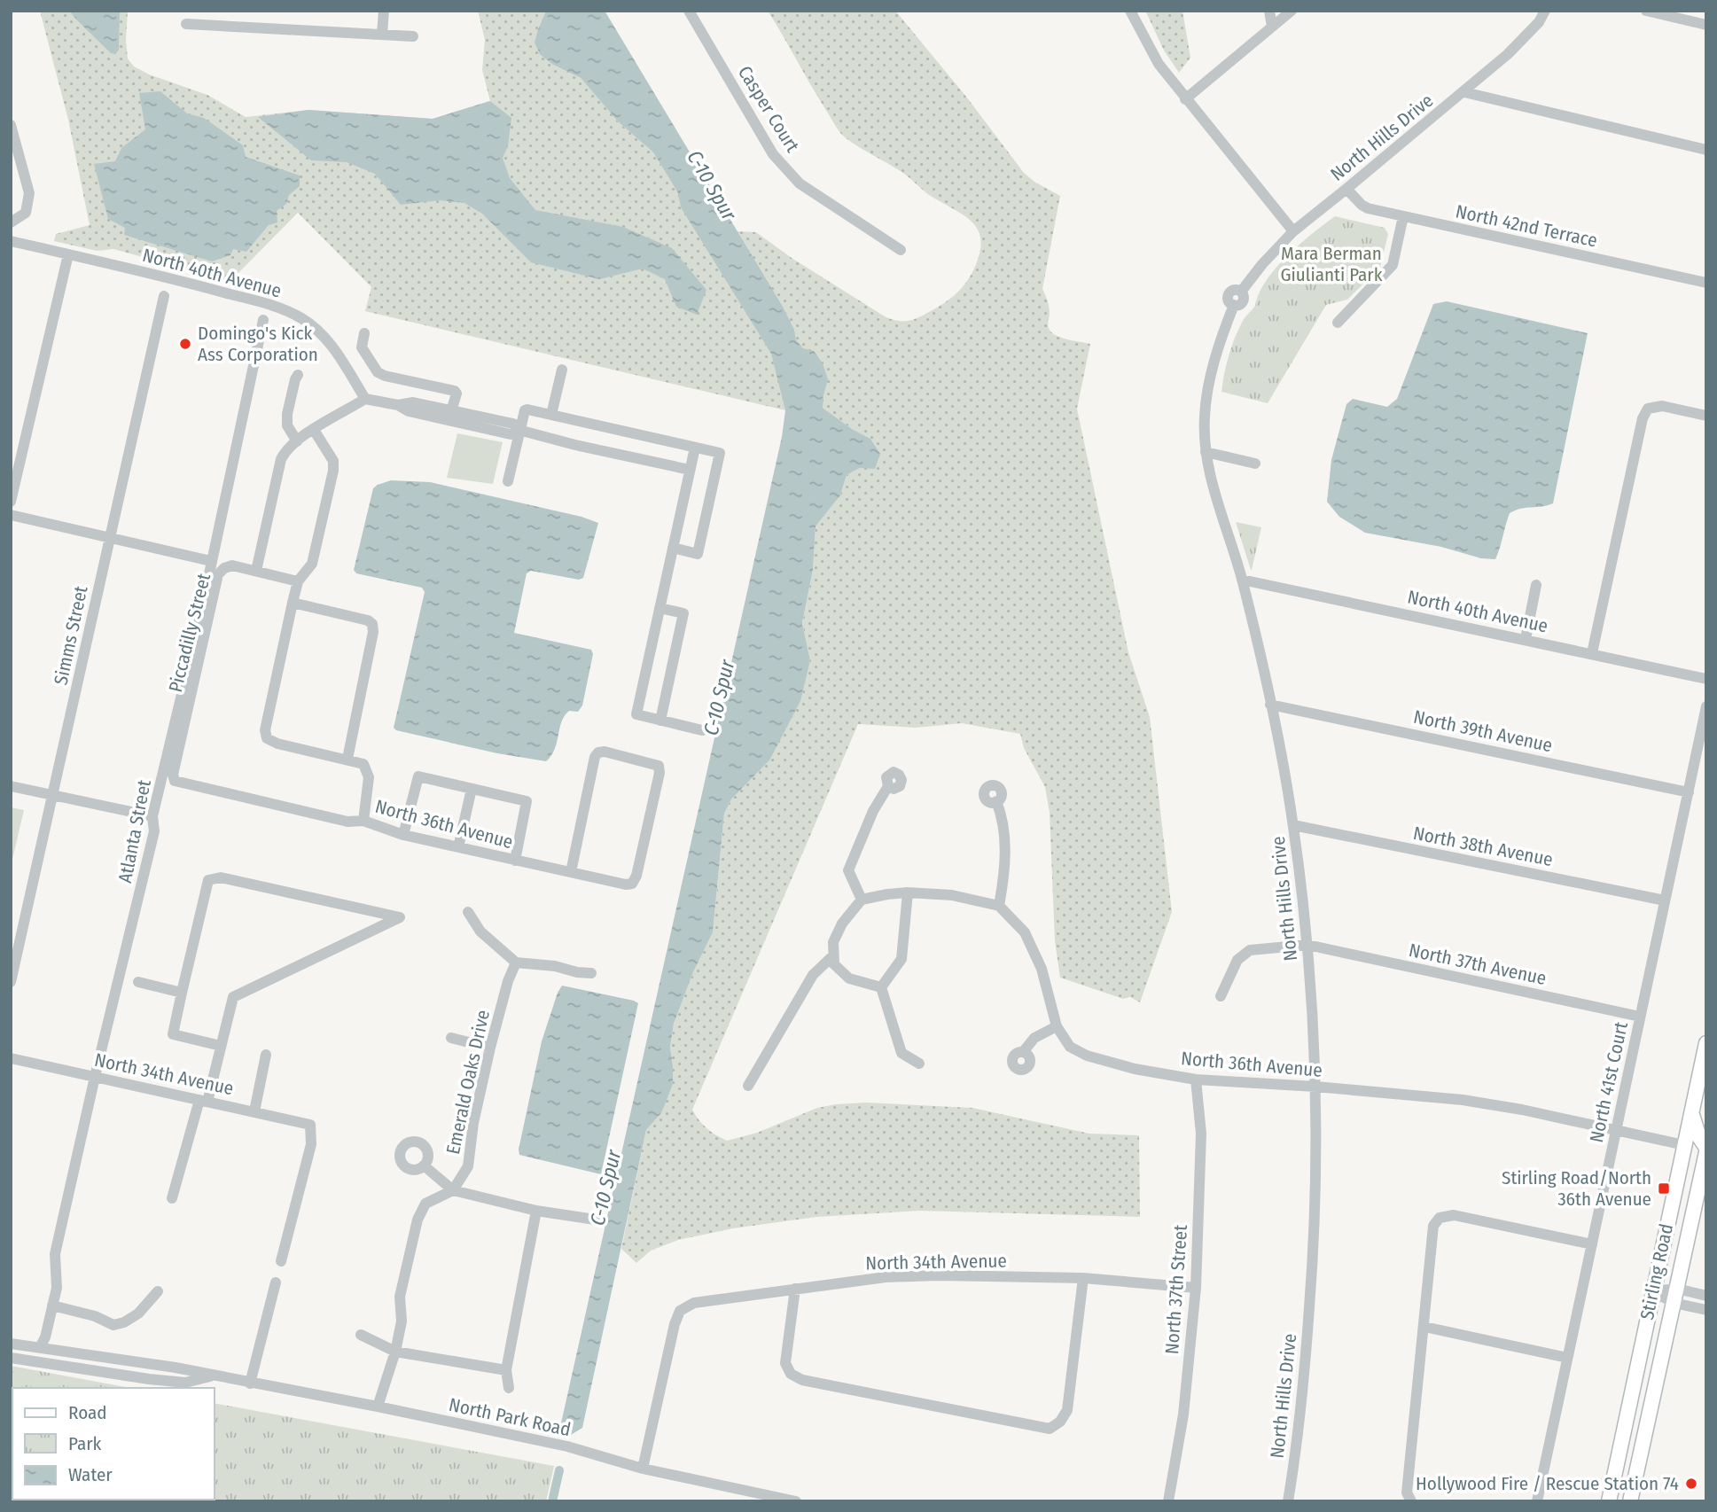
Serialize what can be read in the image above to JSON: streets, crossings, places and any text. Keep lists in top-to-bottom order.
{
  "streets": {
    "main road": ["Stirling Road"],
    "street": [
      "Casper Court",
      "North Hills Drive",
      "North 42nd Terrace",
      "North 40th Avenue",
      "Piccadilly Street",
      "Simms Street",
      "North 39th Avenue",
      "North 36th Avenue",
      "Atlanta Street",
      "North 38th Avenue",
      "North 37th Avenue",
      "North 34th Avenue",
      "Emerald Oaks Drive",
      "North 41st Court",
      "North 37th Street",
      "North Park Road"
    ]
  },
  "crossings": [
    ["North Hills Drive", "North 42nd Terrace"],
    ["North Hills Drive", "North 40th Avenue"],
    ["North Hills Drive", "North 39th Avenue"],
    ["North Hills Drive", "North 36th Avenue"],
    ["North Hills Drive", "North 38th Avenue"],
    ["North Hills Drive", "North 37th Avenue"],
    ["Piccadilly Street", "North 36th Avenue"],
    ["North 39th Avenue", "North 41st Court"],
    ["North 36th Avenue", "North 41st Court"],
    ["North 36th Avenue", "Stirling Road"],
    ["North 36th Avenue", "North 37th Street"],
    ["Atlanta Street", "North 34th Avenue"],
    ["Atlanta Street", "North Park Road"],
    ["North 38th Avenue", "North 41st Court"],
    ["North 37th Avenue", "North 41st Court"],
    ["North 34th Avenue", "North 37th Street"],
    ["North 34th Avenue", "North Park Road"]
  ],
  "water": ["C-10 Spur"],
  "parks": ["Mara Berman Giulianti Park"],
  "places": {
    "other": ["Domingo's Kick Ass Corporation", "Hollywood Fire / Rescue Station 74"],
    "transit": ["Stirling Road/North 36th Avenue"]
  },
  "legend": ["Road", "Park", "Water"]
}
